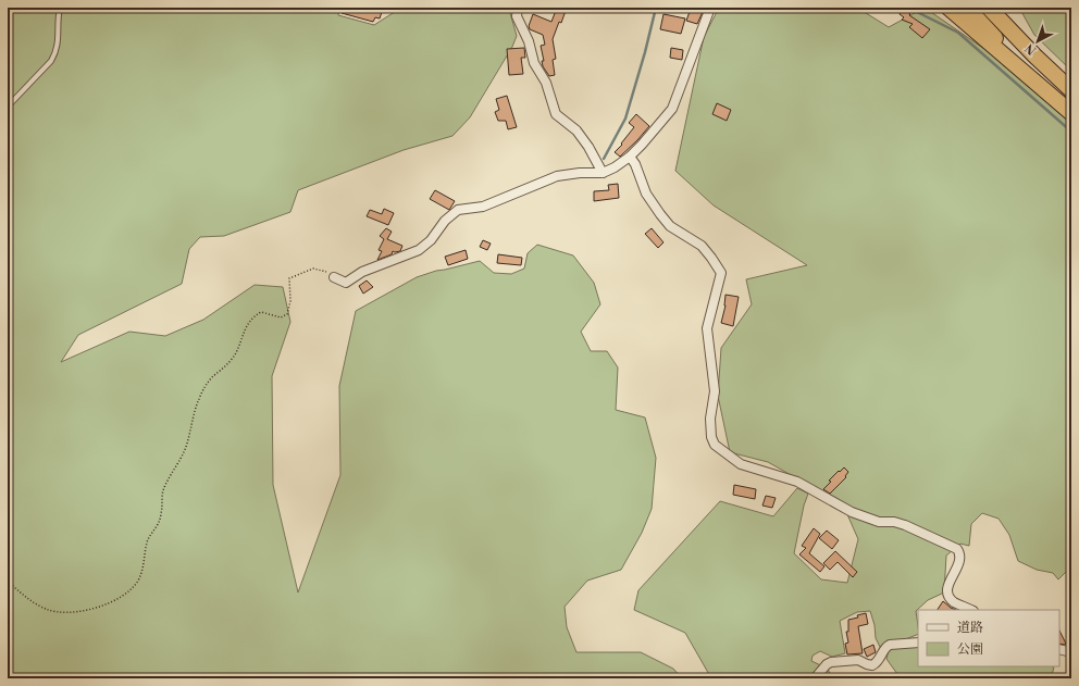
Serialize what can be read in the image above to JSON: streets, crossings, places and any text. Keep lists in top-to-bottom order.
{
  "legend": ["道路", "公園"],
  "north": "bottom left"
}
